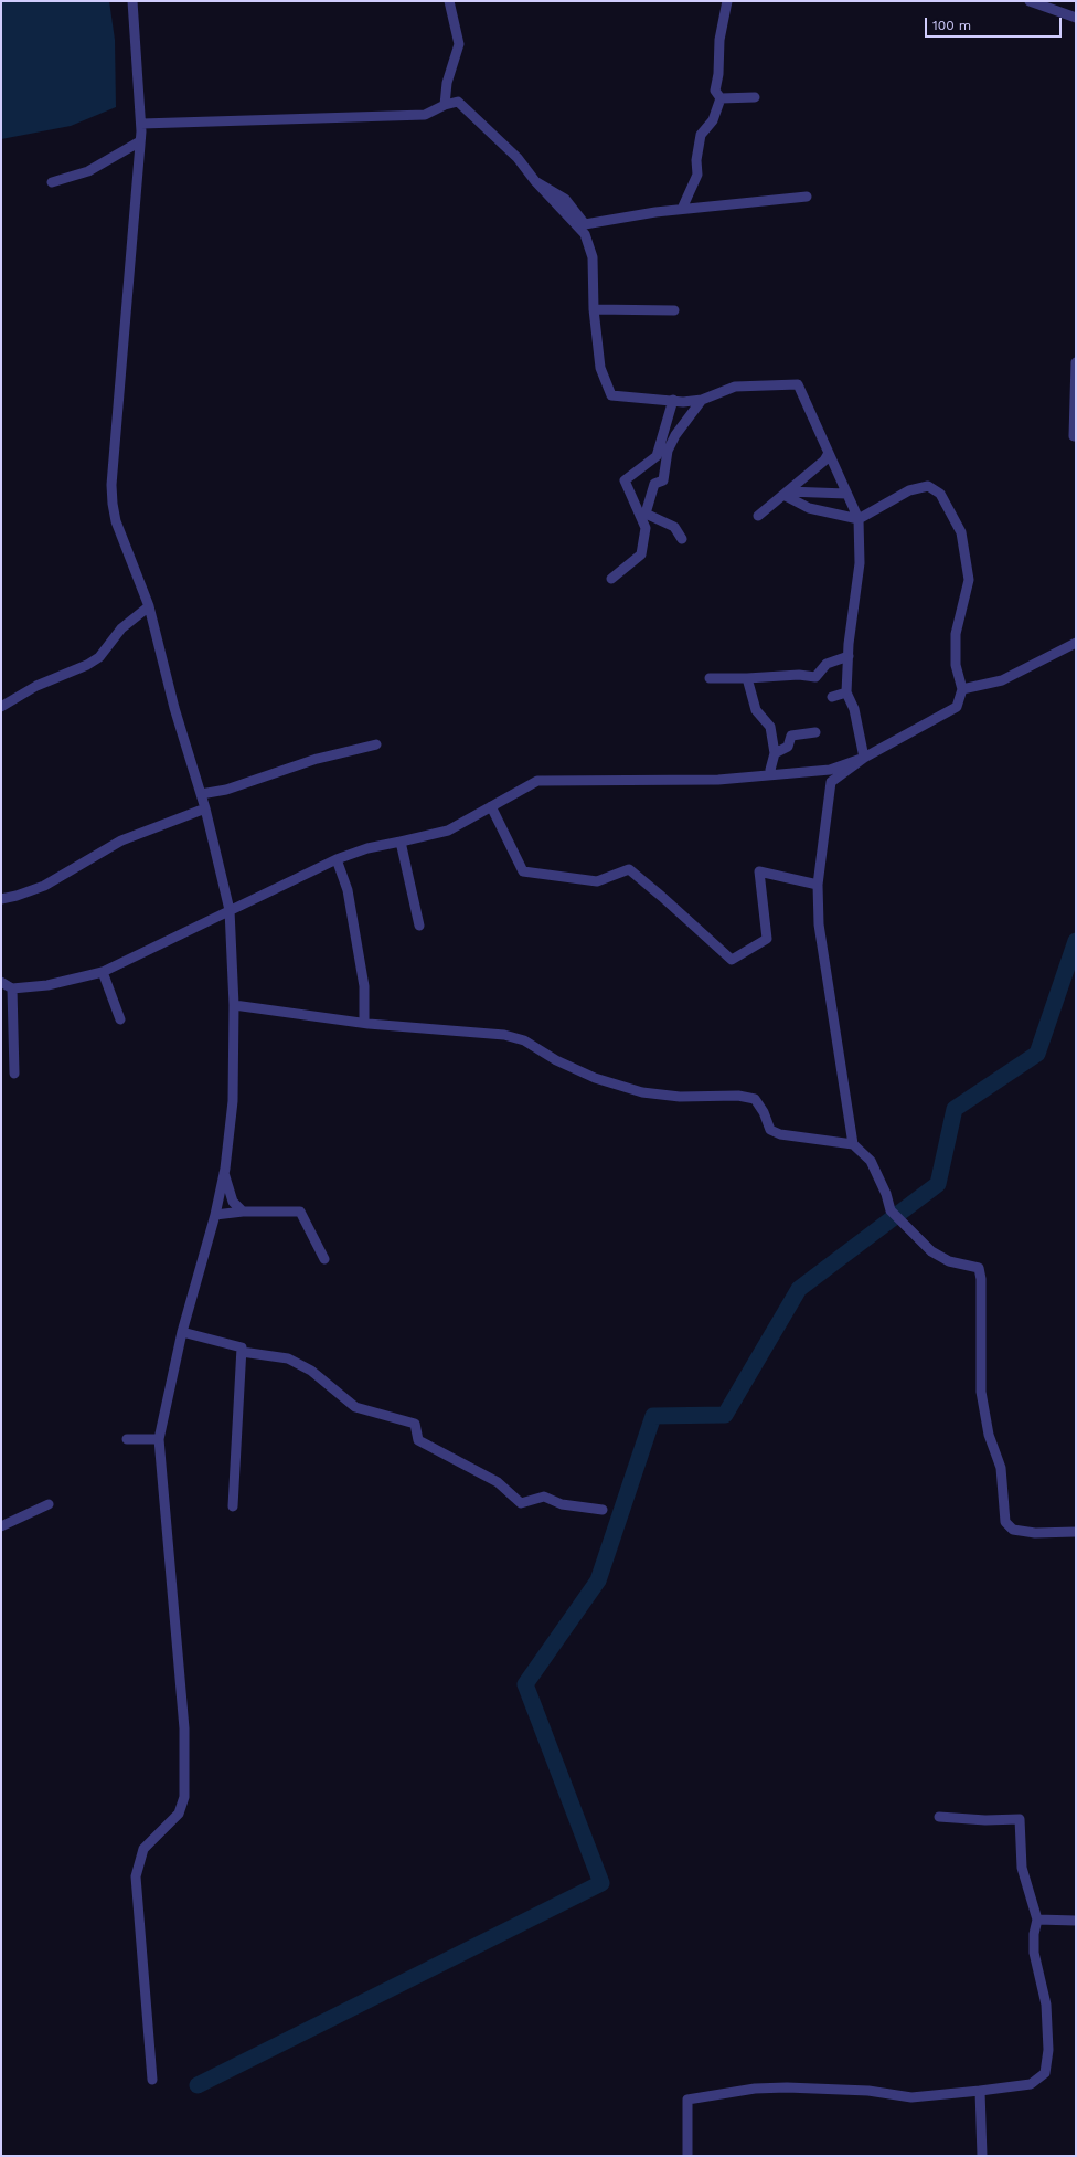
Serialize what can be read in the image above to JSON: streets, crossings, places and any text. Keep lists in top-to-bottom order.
{
  "scale_bar": "100 m"
}
